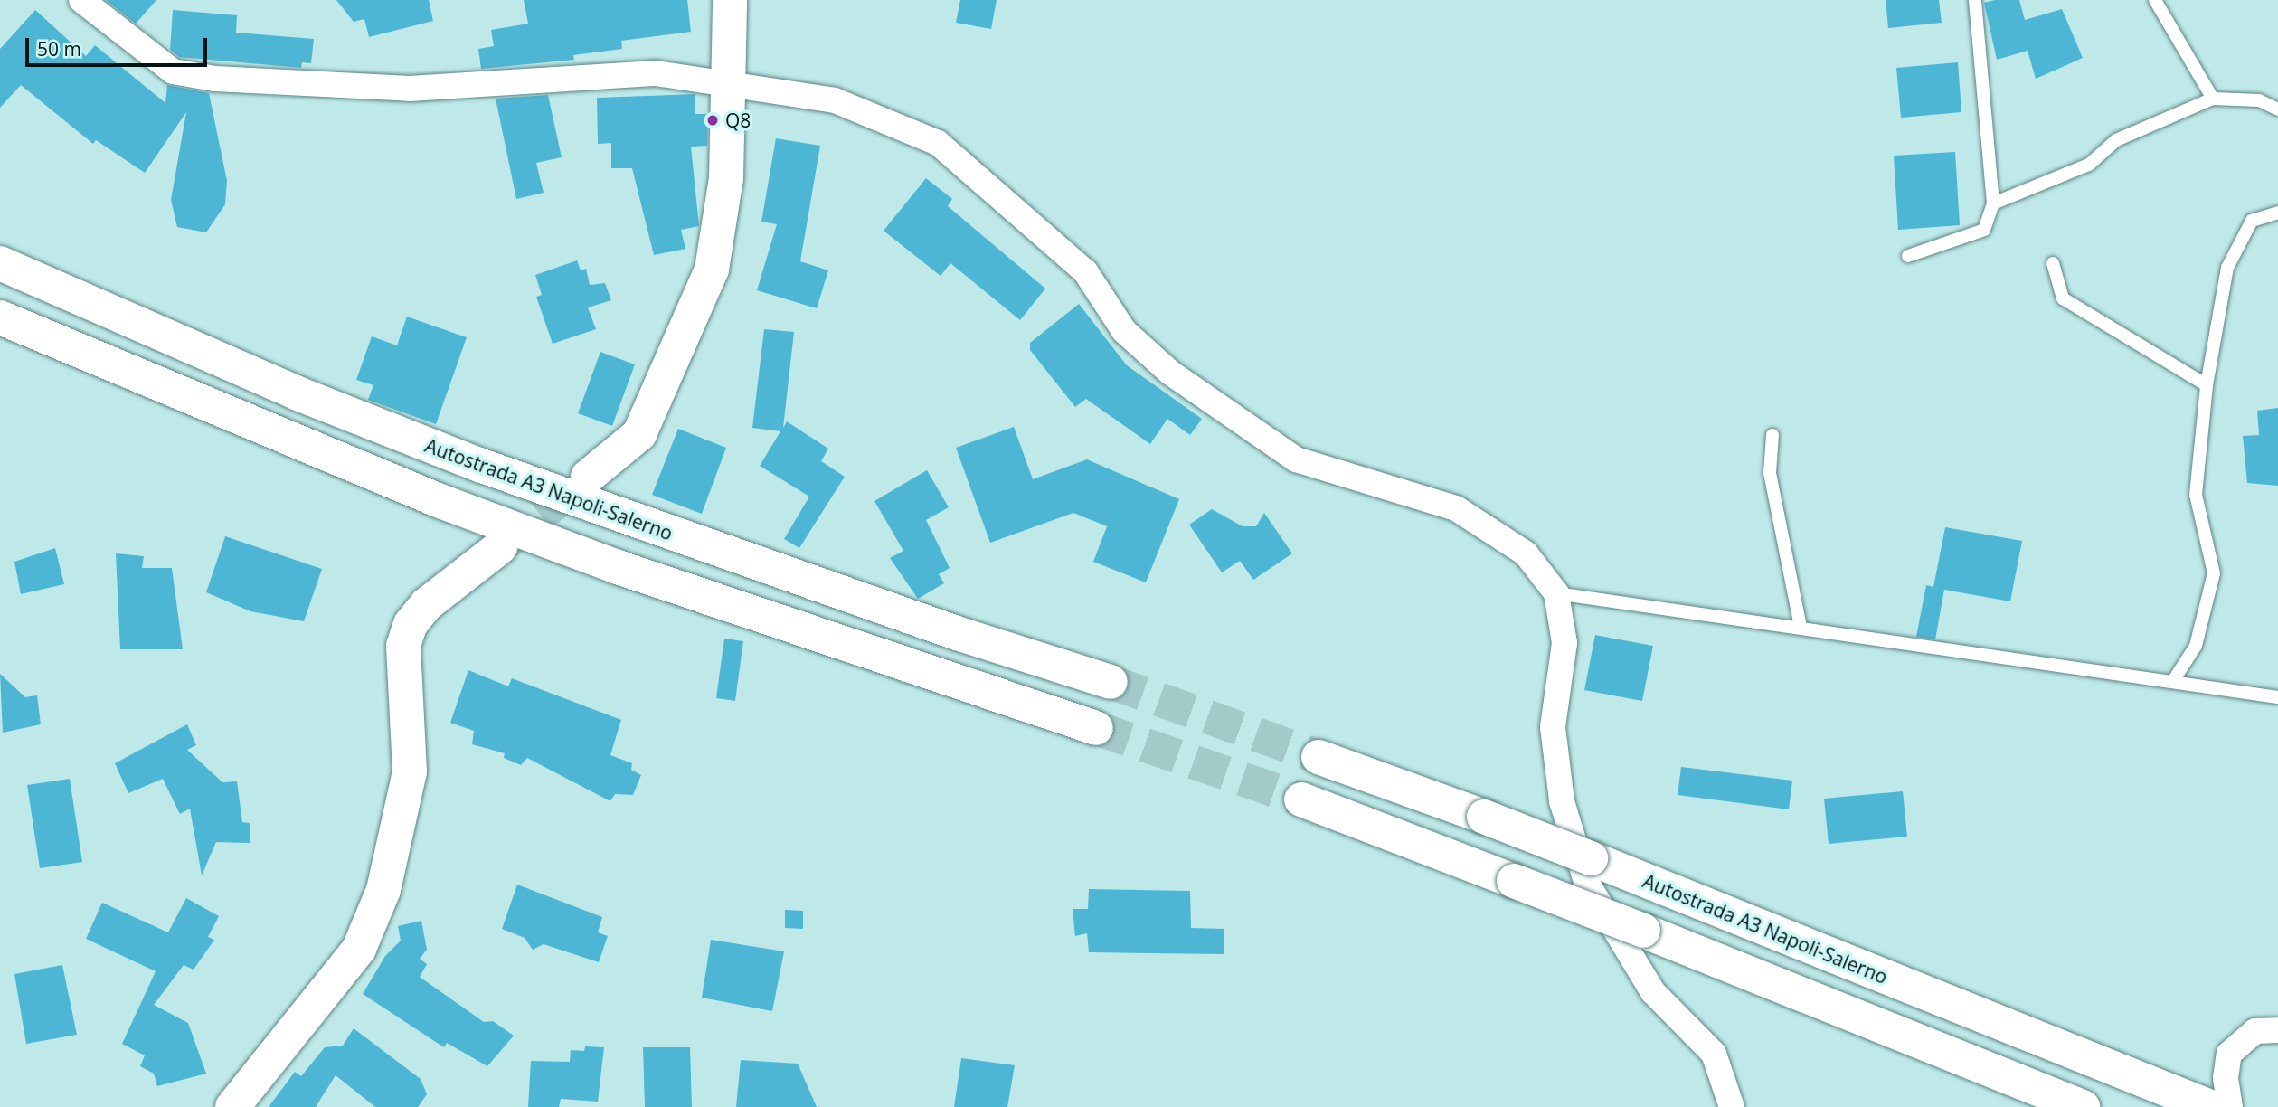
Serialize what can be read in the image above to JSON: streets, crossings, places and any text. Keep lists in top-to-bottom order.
{
  "streets": {
    "main road": ["Autostrada A3 Napoli-Salerno"]
  },
  "places": ["Q8"],
  "scale_bar": "50 m"
}
